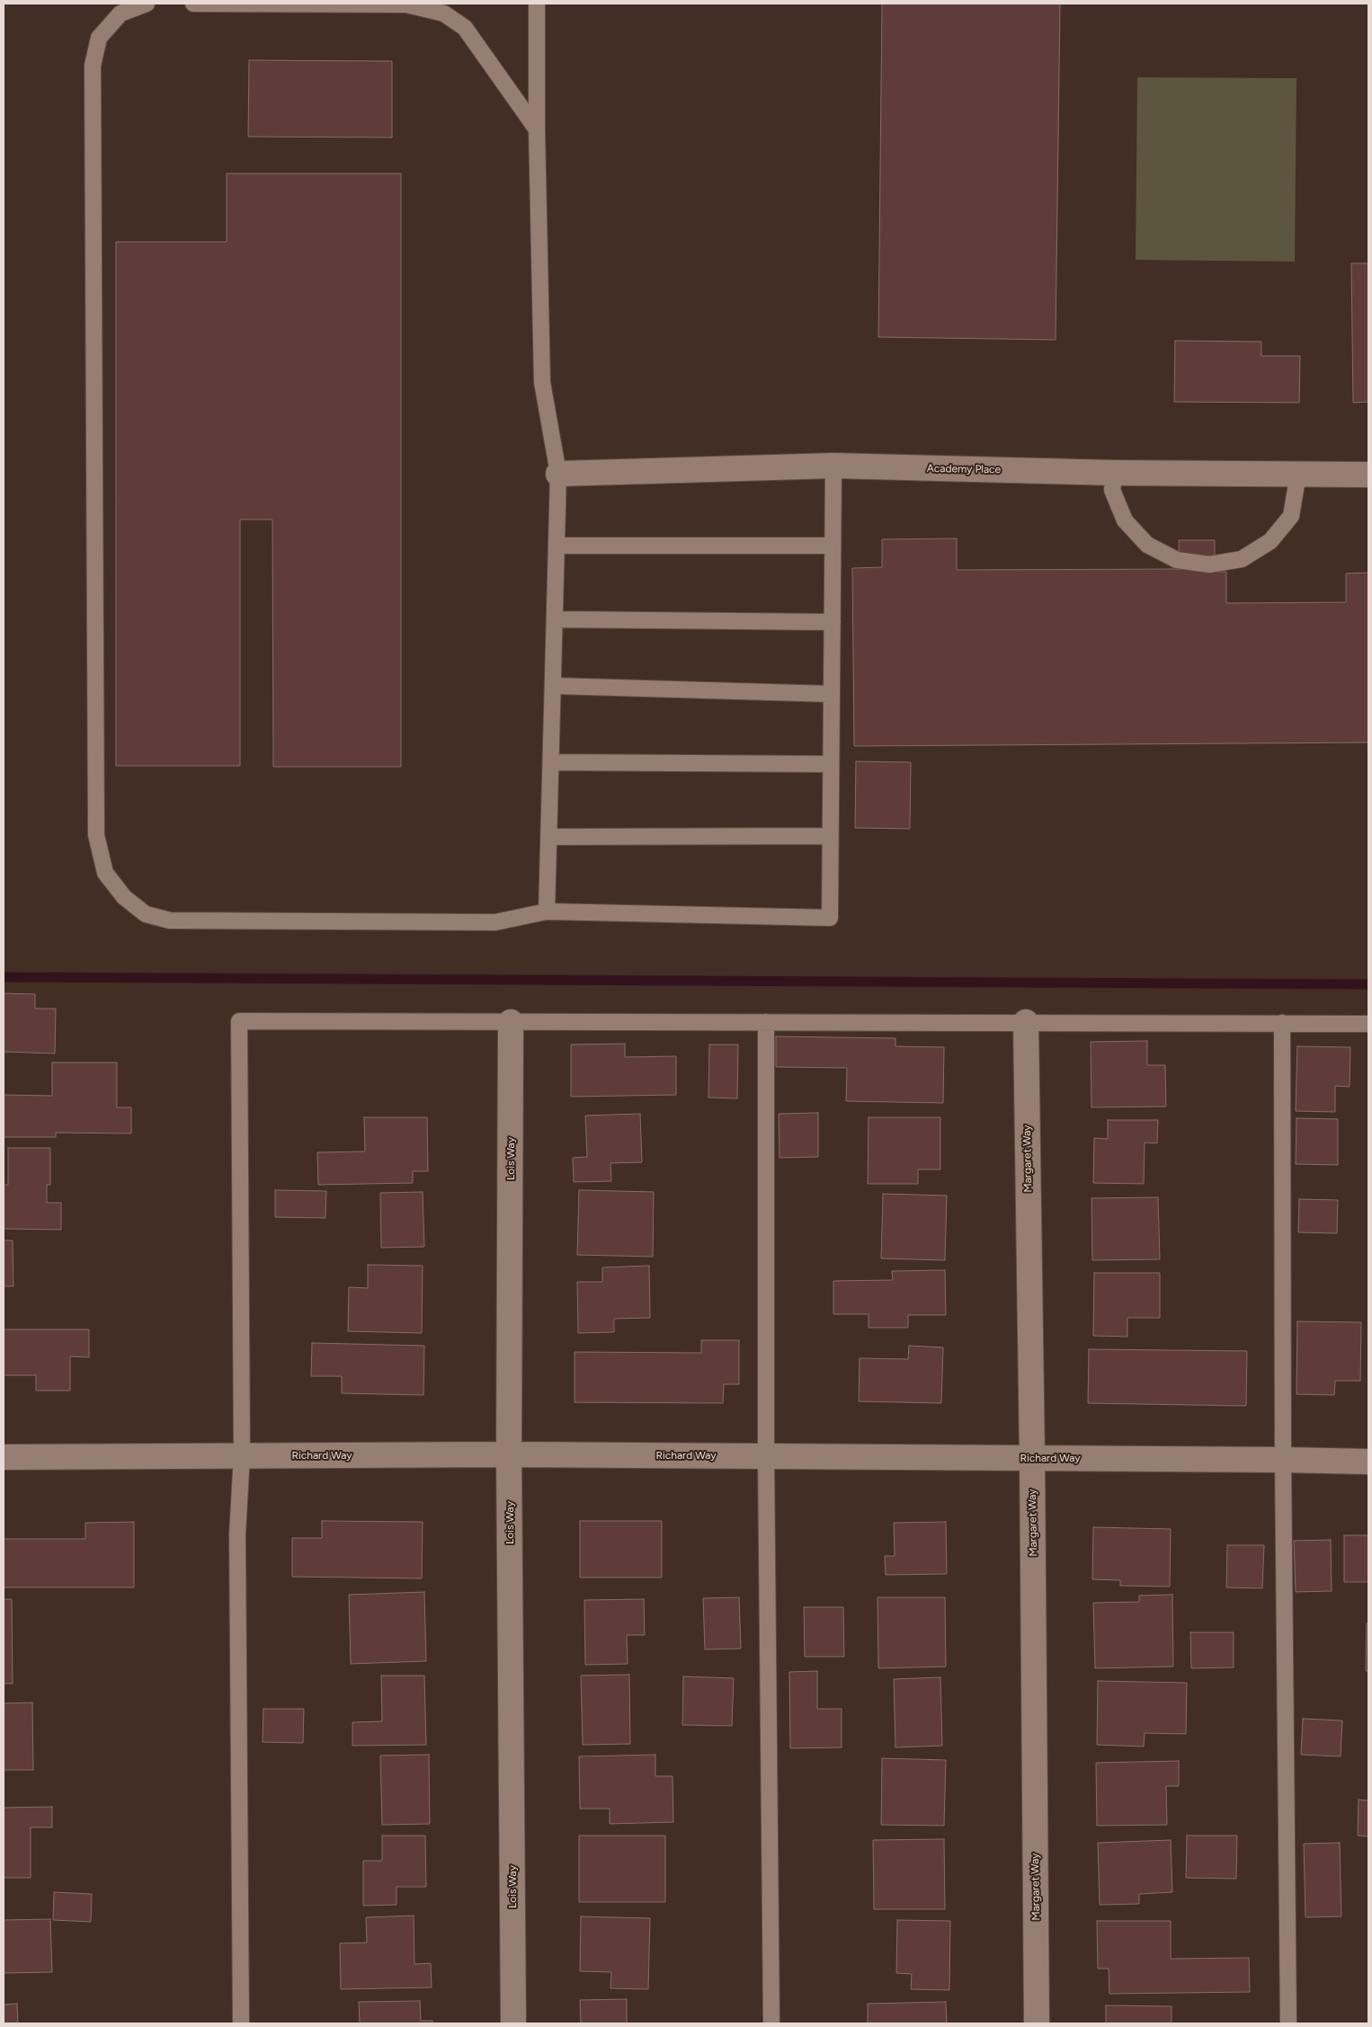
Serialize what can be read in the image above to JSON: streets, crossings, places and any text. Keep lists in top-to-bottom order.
{
  "streets": {
    "street": [
      "Academy Place",
      "Lois Way",
      "Margaret Way",
      "Richard Way"
    ]
  },
  "crossings": [
    ["Lois Way", "Richard Way"],
    ["Margaret Way", "Richard Way"]
  ]
}
